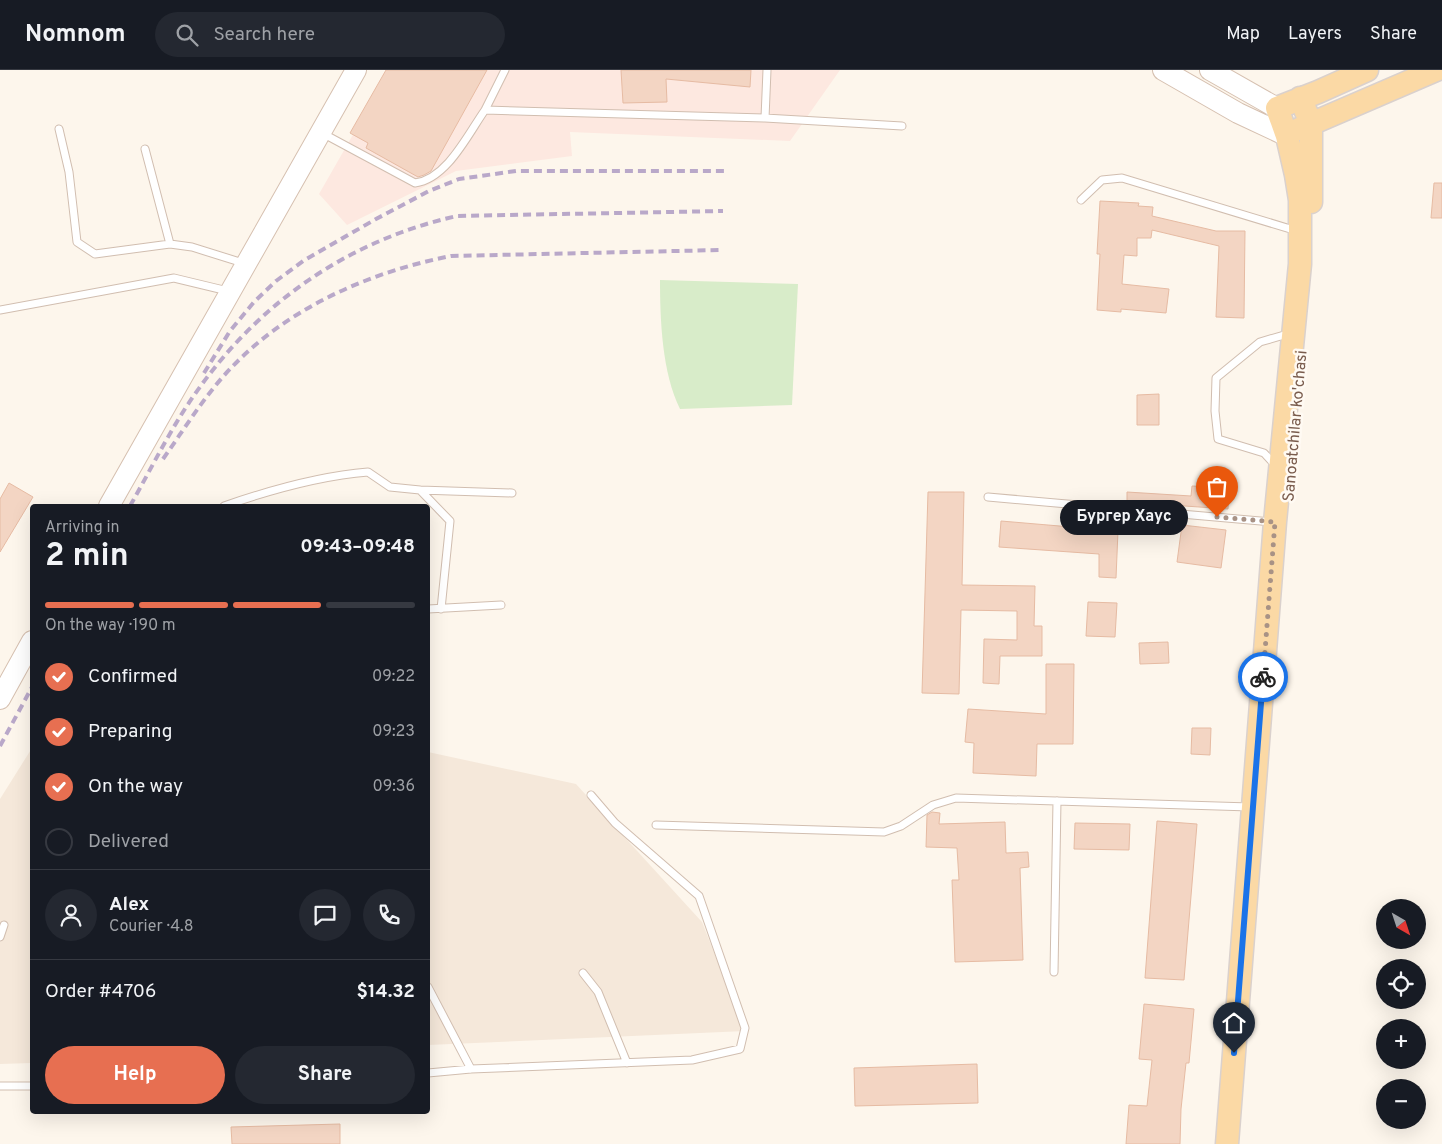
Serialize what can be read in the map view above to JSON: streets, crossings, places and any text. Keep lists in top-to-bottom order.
{
  "streets": {
    "main road": ["Sanoatchilar ko'chasi"]
  },
  "places": ["Бургер Хаус"],
  "north": "bottom right",
  "page": {
    "header": "Nomnom",
    "search": "Search here",
    "nav": ["Map", "Layers", "Share"],
    "bubble": "Бургер Хаус",
    "heading": ["2 min", "Arriving in", "09:43–09:48"],
    "panel": [
      "Alex",
      "Courier · 4.8",
      "Order #4706",
      "$14.32"
    ],
    "bar": "On the way · 190 m",
    "list": [
      ["Confirmed", "09:22"],
      ["Preparing", "09:23"],
      ["On the way", "09:36"],
      "Delivered"
    ],
    "map_buttons": ["+", "−"],
    "buttons": ["Help", "Share"]
  }
}
